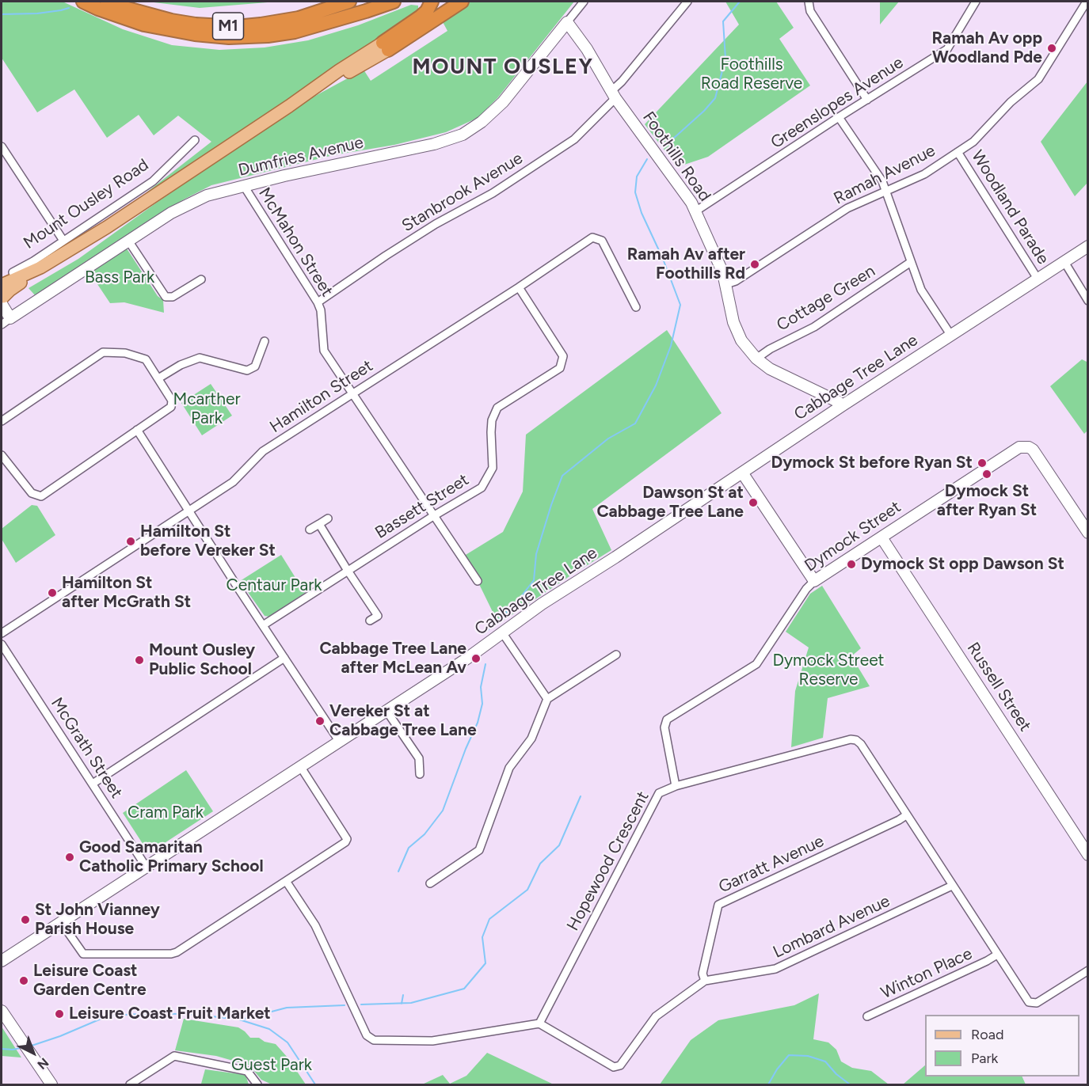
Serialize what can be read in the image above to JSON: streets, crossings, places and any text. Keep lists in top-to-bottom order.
{
  "streets": {
    "highway": ["M1"],
    "main road": ["Mount Ousley Road"],
    "street": [
      "Greenslopes Avenue",
      "Dumfries Avenue",
      "Foothills Road",
      "Ramah Avenue",
      "Stanbrook Avenue",
      "Woodland Parade",
      "McMahon Street",
      "Cottage Green",
      "Cabbage Tree Lane",
      "Hamilton Street",
      "Bassett Street",
      "Dymock Street",
      "Russell Street",
      "McGrath Street",
      "Hopewood Crescent",
      "Garratt Avenue",
      "Lombard Avenue",
      "Winton Place"
    ]
  },
  "crossings": [
    ["Greenslopes Avenue", "Foothills Road"],
    ["Dumfries Avenue", "Foothills Road"],
    ["Dumfries Avenue", "McMahon Street"],
    ["Foothills Road", "Ramah Avenue"],
    ["Foothills Road", "Stanbrook Avenue"],
    ["Foothills Road", "Cottage Green"],
    ["Foothills Road", "Cabbage Tree Lane"],
    ["Ramah Avenue", "Woodland Parade"],
    ["Stanbrook Avenue", "McMahon Street"],
    ["Woodland Parade", "Cabbage Tree Lane"],
    ["McMahon Street", "Hamilton Street"],
    ["McMahon Street", "Bassett Street"],
    ["Cabbage Tree Lane", "McGrath Street"],
    ["Hamilton Street", "Bassett Street"],
    ["Dymock Street", "Russell Street"],
    ["Dymock Street", "Hopewood Crescent"],
    ["Hopewood Crescent", "Garratt Avenue"],
    ["Hopewood Crescent", "Lombard Avenue"],
    ["Hopewood Crescent", "Winton Place"],
    ["Garratt Avenue", "Lombard Avenue"]
  ],
  "districts": ["MOUNT OUSLEY"],
  "parks": [
    "Foothills Road Reserve",
    "Bass Park",
    "Mcarther Park",
    "Centaur Park",
    "Dymock Street Reserve",
    "Cram Park",
    "Guest Park"
  ],
  "places": [
    "Ramah Av opp Woodland Pde",
    "Ramah Av after Foothills Rd",
    "Dymock St before Ryan St",
    "Dymock St after Ryan St",
    "Dawson St at Cabbage Tree Lane",
    "Hamilton St before Vereker St",
    "Dymock St opp Dawson St",
    "Hamilton St after McGrath St",
    "Cabbage Tree Lane after McLean Av",
    "Mount Ousley Public School",
    "Vereker St at Cabbage Tree Lane",
    "Good Samaritan Catholic Primary School",
    "St John Vianney Parish House",
    "Leisure Coast Garden Centre",
    "Leisure Coast Fruit Market"
  ],
  "legend": ["Road", "Park"],
  "north": "bottom right"
}
